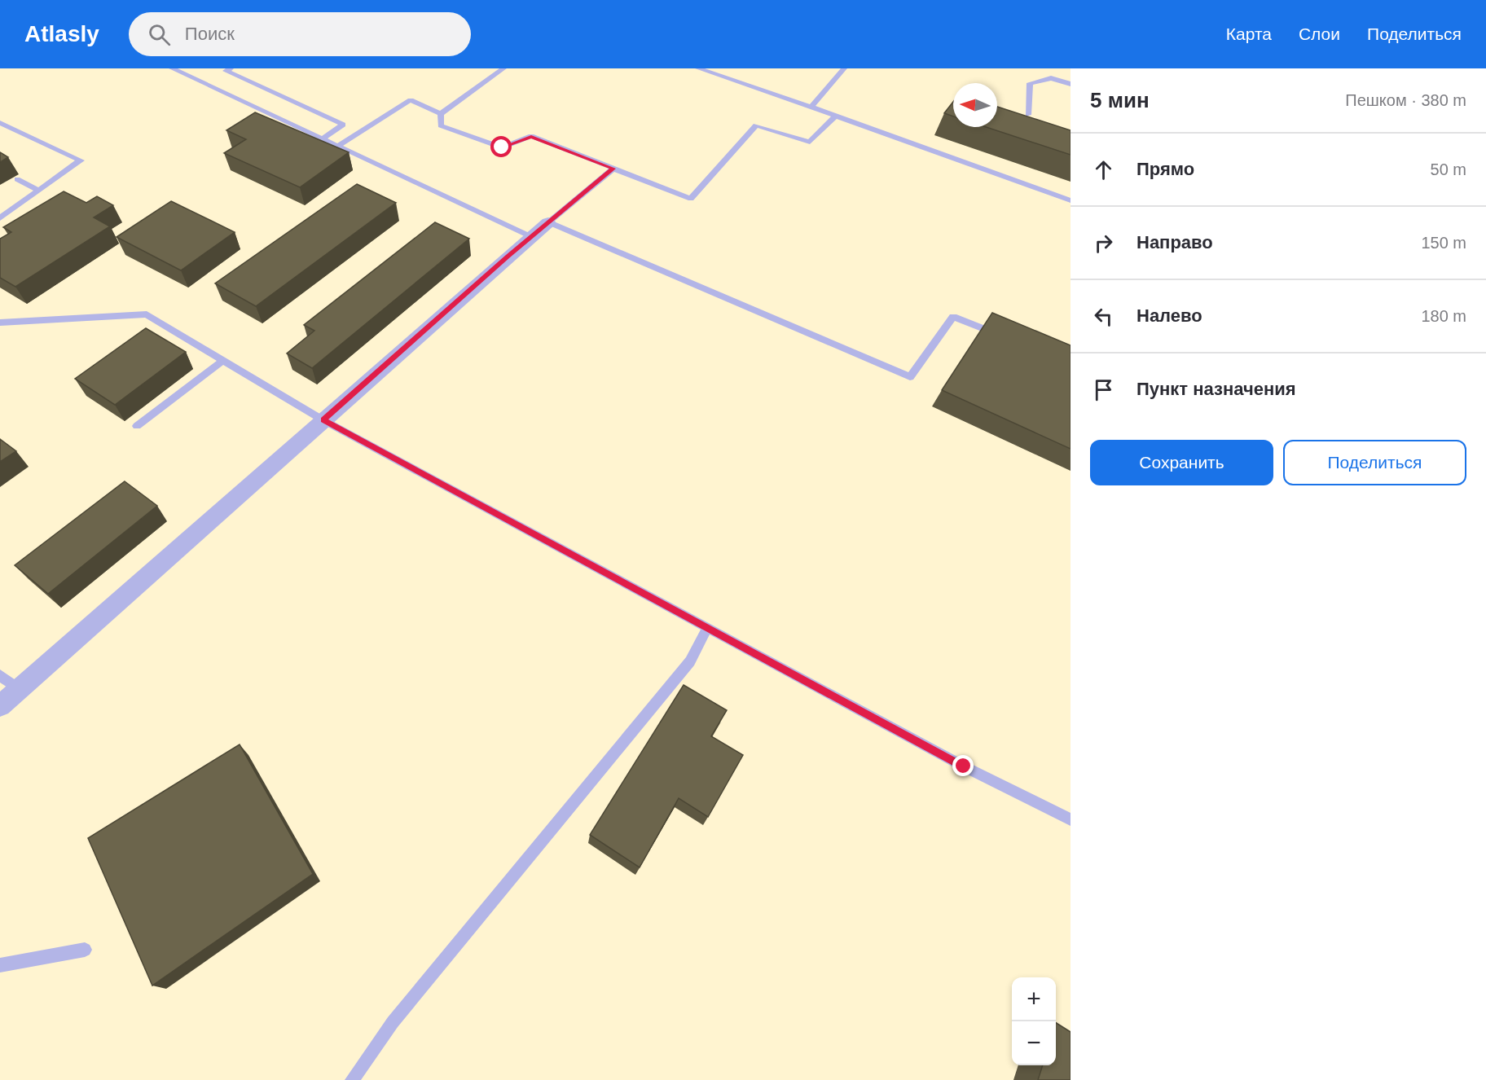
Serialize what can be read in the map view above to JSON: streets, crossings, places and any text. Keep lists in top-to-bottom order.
{
  "north": "left",
  "page": {
    "header": "Atlasly",
    "search": "Поиск",
    "nav": ["Карта", "Слои", "Поделиться"],
    "heading": ["5 мин", "Пешком · 380 m"],
    "list": [
      ["Прямо", "50 m"],
      ["Направо", "150 m"],
      ["Налево", "180 m"],
      "Пункт назначения"
    ],
    "buttons": ["Сохранить", "Поделиться"],
    "map_buttons": ["+", "−"]
  }
}
